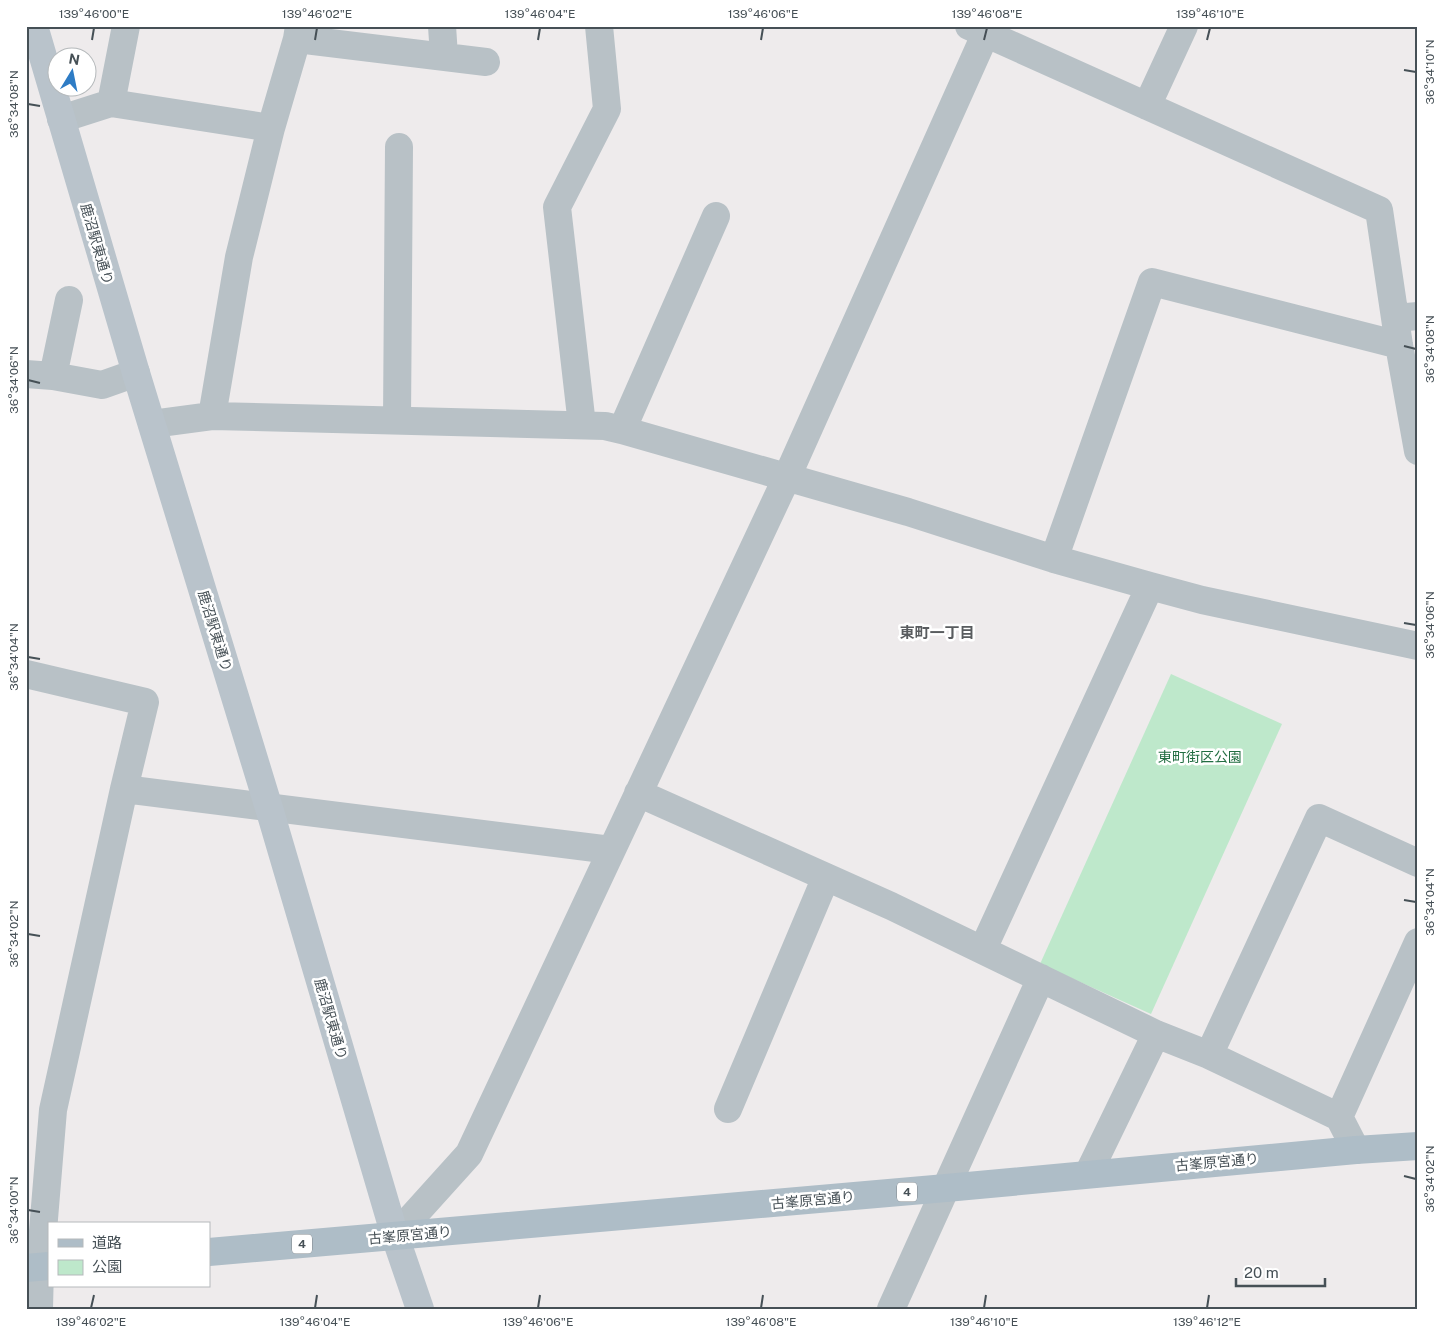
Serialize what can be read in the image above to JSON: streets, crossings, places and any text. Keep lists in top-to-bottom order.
{
  "streets": {
    "main road": ["古峯原宮通り", "4"],
    "street": ["鹿沼駅東通り"]
  },
  "crossings": [
    ["鹿沼駅東通り", "古峯原宮通り"]
  ],
  "districts": ["東町一丁目"],
  "parks": ["東町街区公園"],
  "legend": ["道路", "公園"],
  "scale_bar": "20 m",
  "north": "top",
  "coordinates": [
    "139°46'00\"E",
    "139°46'02\"E",
    "139°46'04\"E",
    "139°46'06\"E",
    "139°46'08\"E",
    "139°46'10\"E",
    "36°34'10\"N",
    "36°34'08\"N",
    "36°34'06\"N",
    "36°34'04\"N",
    "36°34'02\"N",
    "36°34'00\"N",
    "139°46'12\"E"
  ]
}
